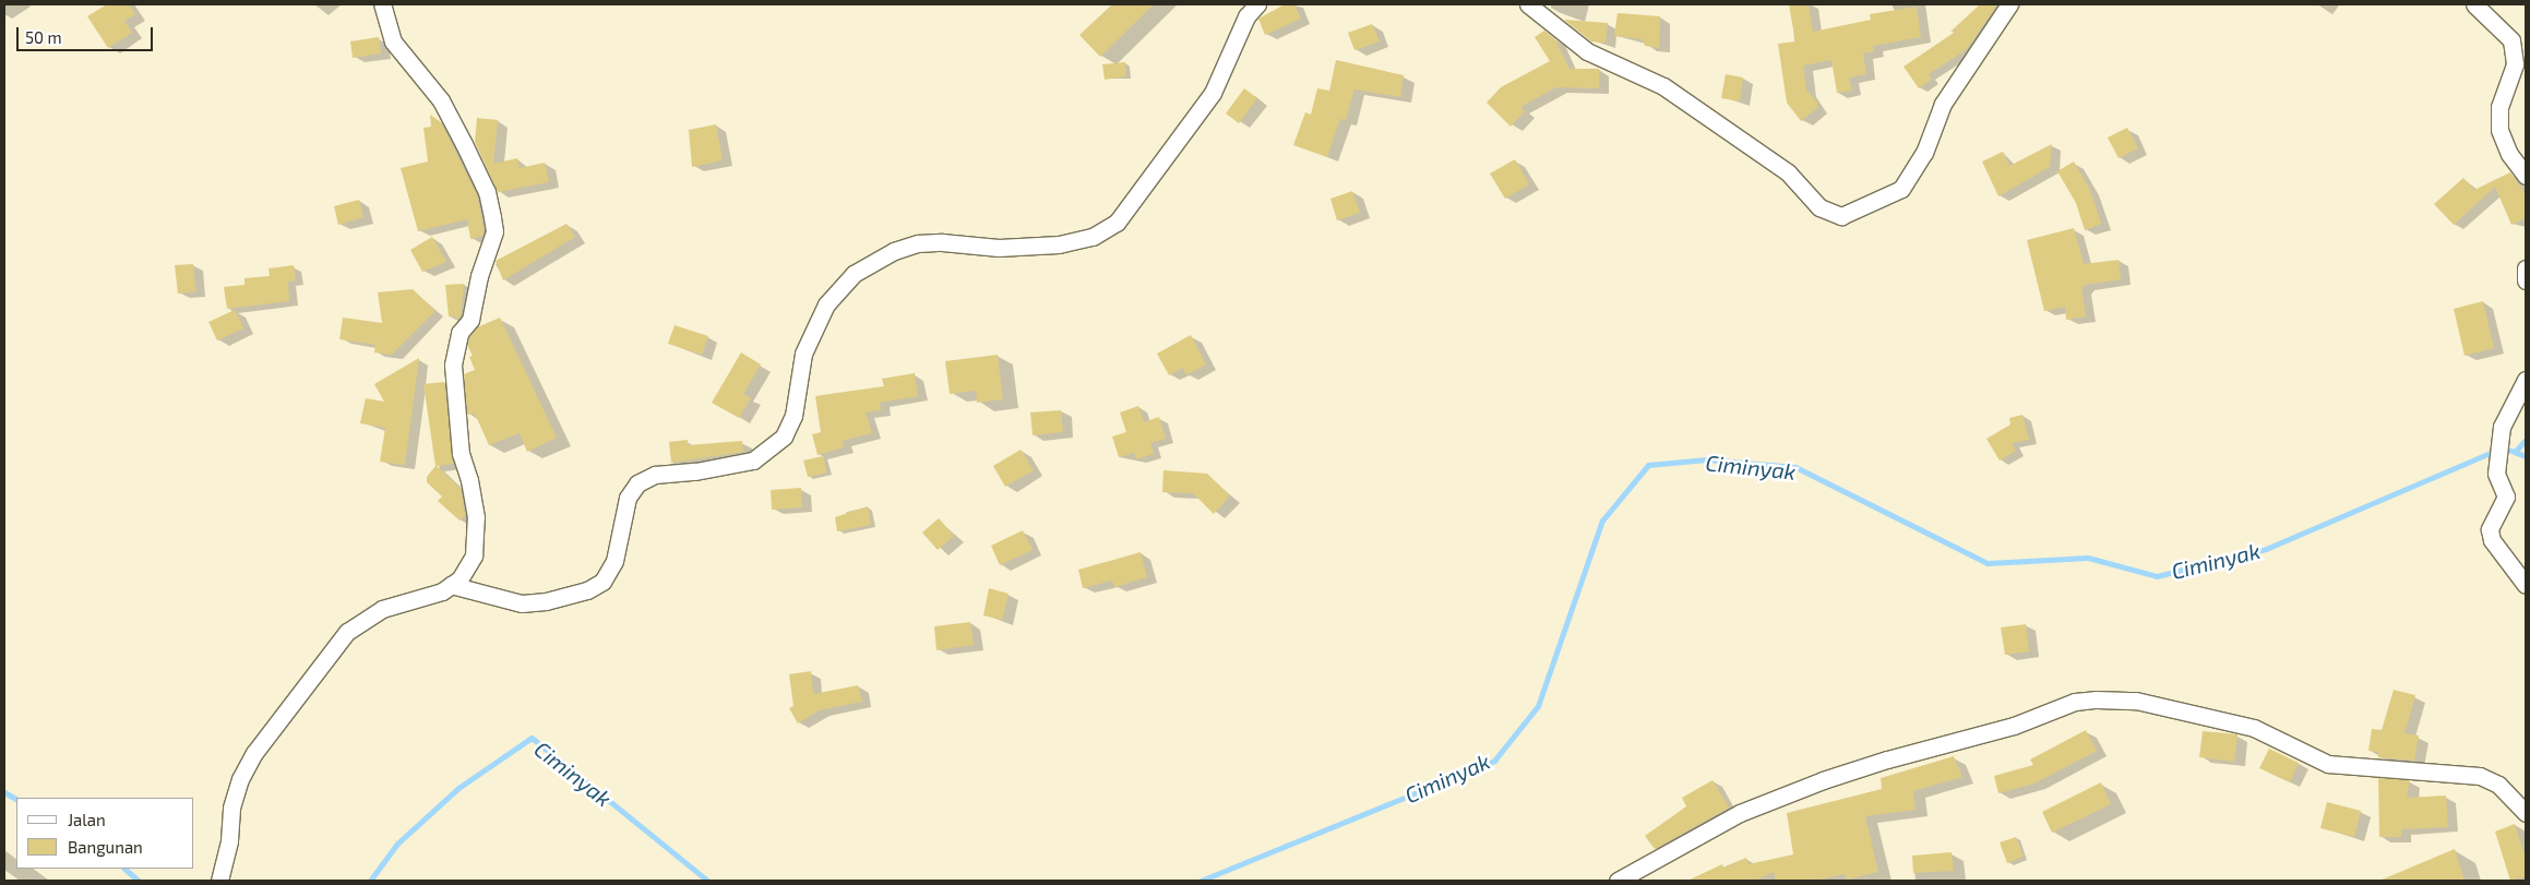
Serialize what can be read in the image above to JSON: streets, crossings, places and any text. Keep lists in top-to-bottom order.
{
  "water": ["Ciminyak"],
  "legend": ["Jalan", "Bangunan"],
  "scale_bar": "50 m"
}
